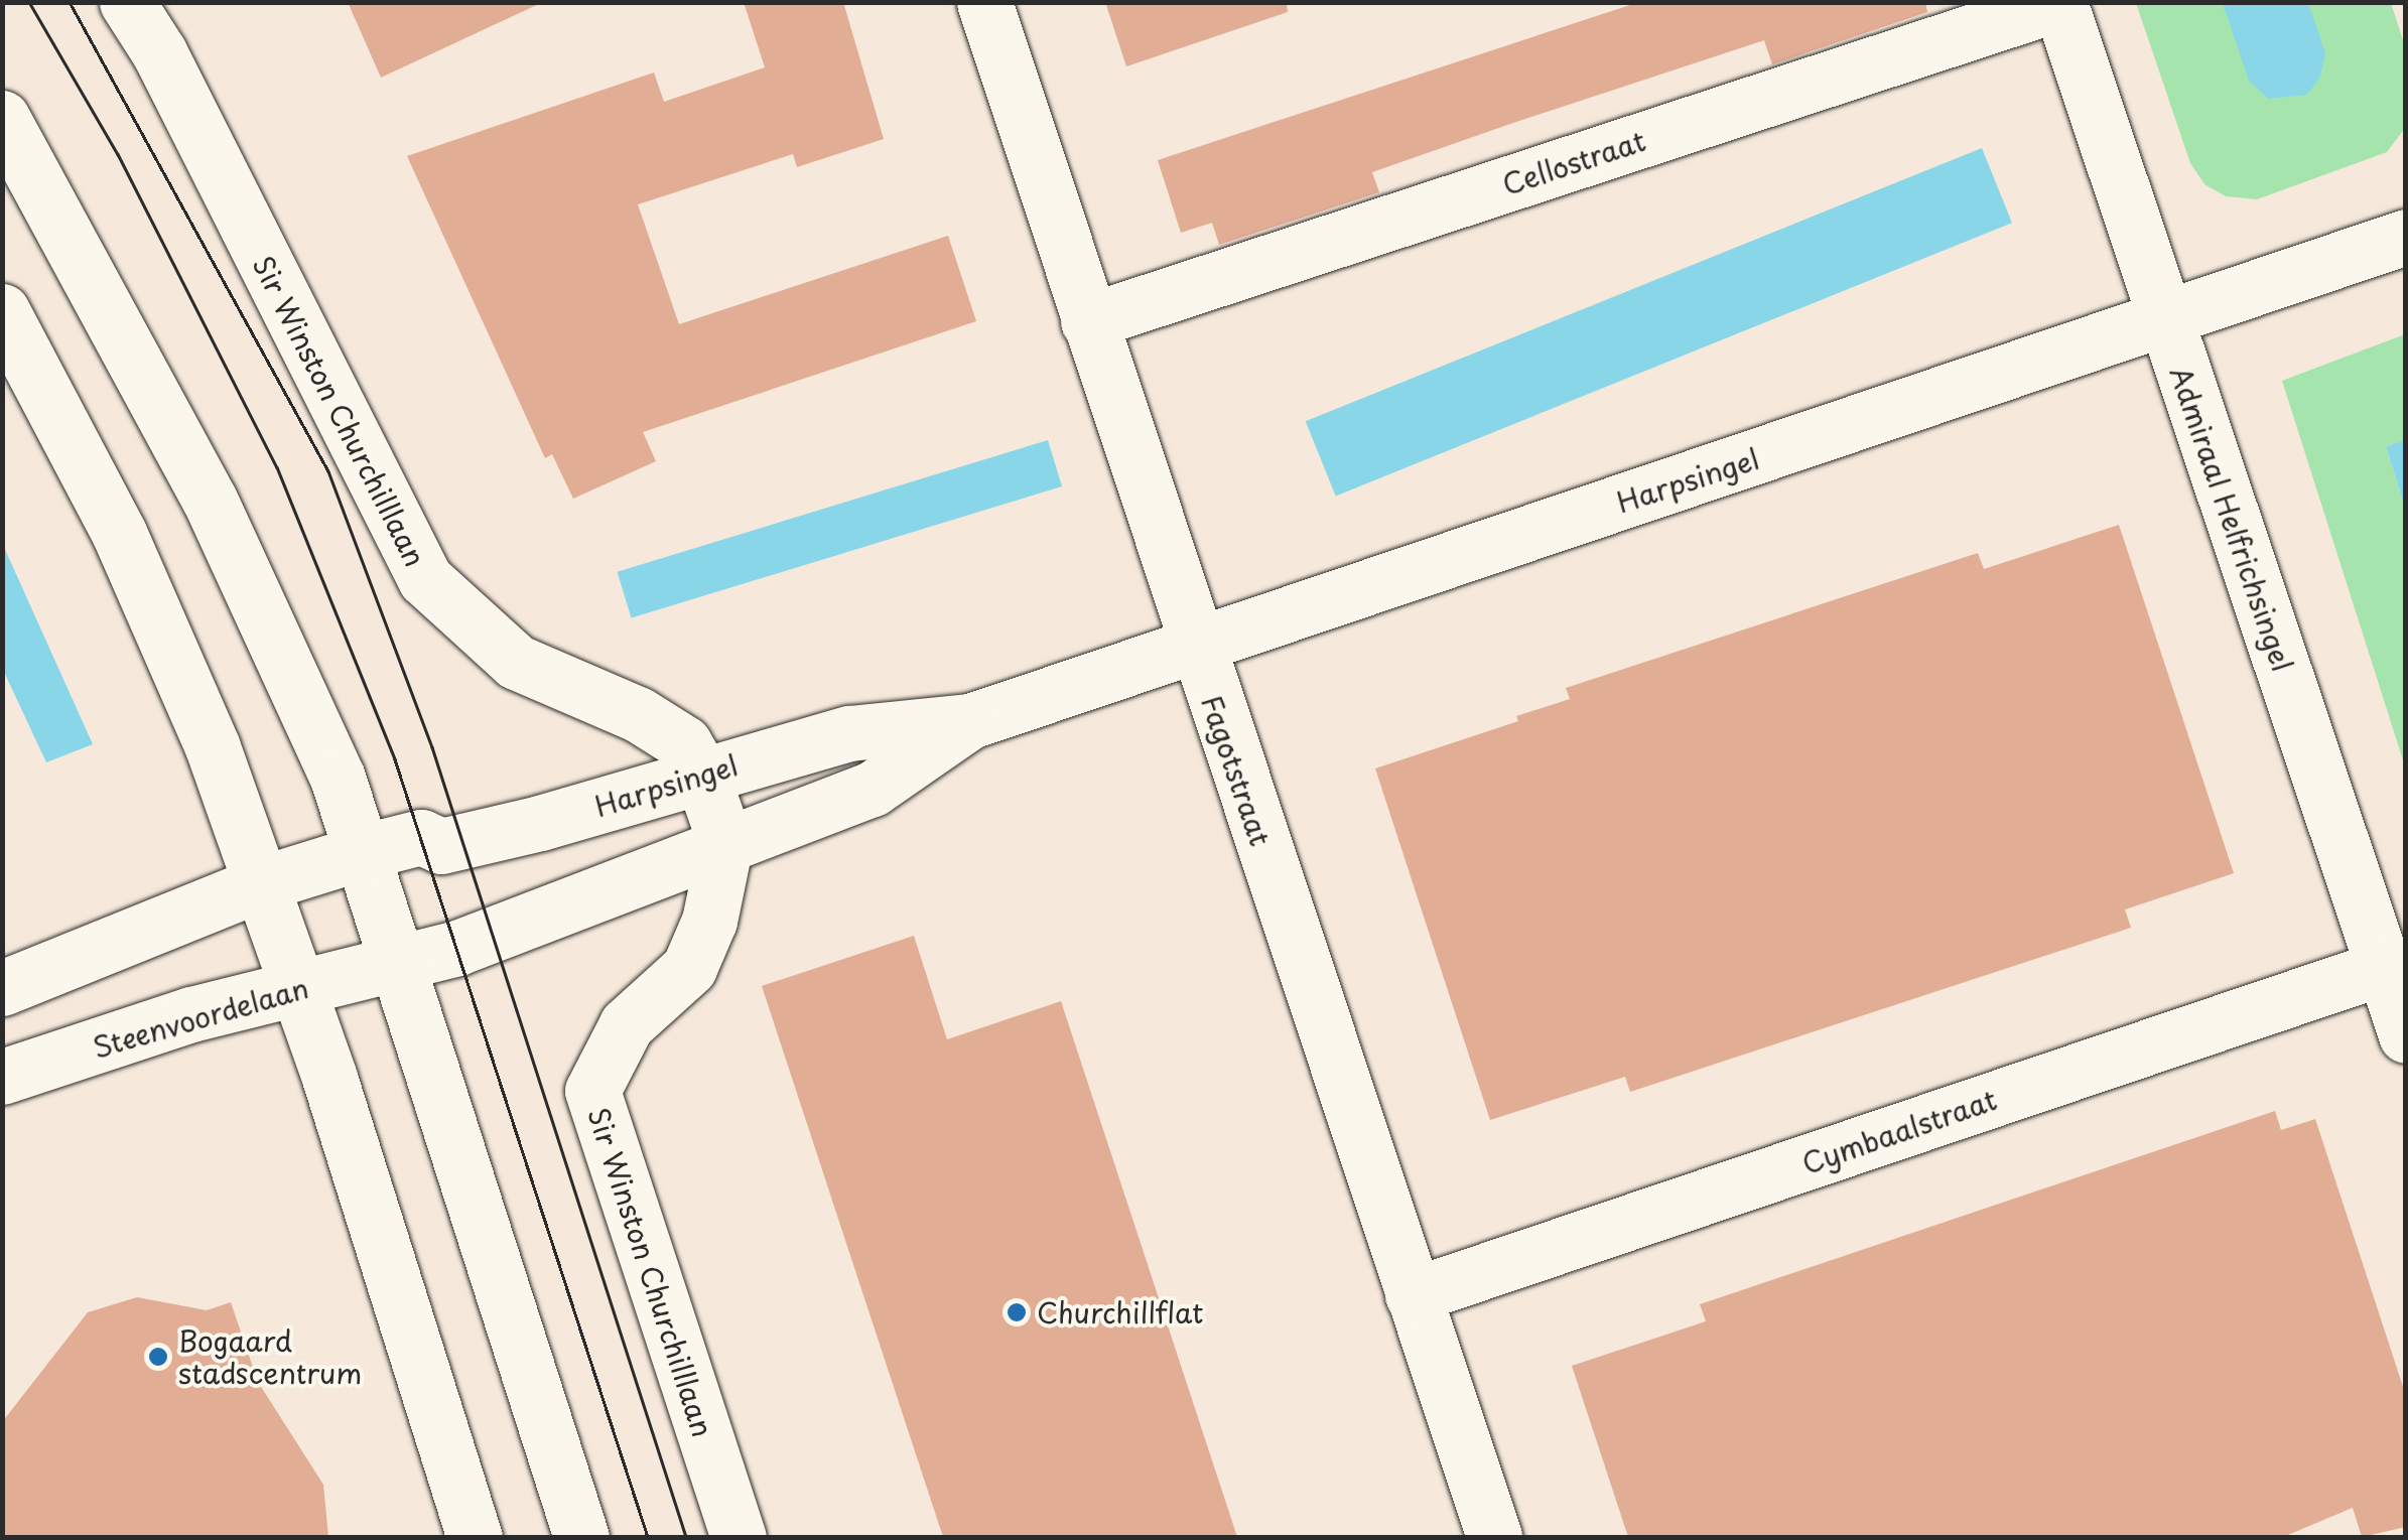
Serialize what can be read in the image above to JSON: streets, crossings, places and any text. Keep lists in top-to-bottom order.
{
  "streets": {
    "street": [
      "Cellostraat",
      "Sir Winston Churchilllaan",
      "Harpsingel",
      "Admiraal Helfrichsingel",
      "Fagotstraat",
      "Steenvoordelaan",
      "Cymbaalstraat"
    ]
  },
  "crossings": [
    ["Cellostraat", "Admiraal Helfrichsingel"],
    ["Cellostraat", "Fagotstraat"],
    ["Sir Winston Churchilllaan", "Harpsingel"],
    ["Harpsingel", "Admiraal Helfrichsingel"],
    ["Harpsingel", "Fagotstraat"],
    ["Harpsingel", "Steenvoordelaan"],
    ["Admiraal Helfrichsingel", "Cymbaalstraat"],
    ["Fagotstraat", "Cymbaalstraat"]
  ],
  "places": ["Churchillflat", "Bogaard stadscentrum"]
}
